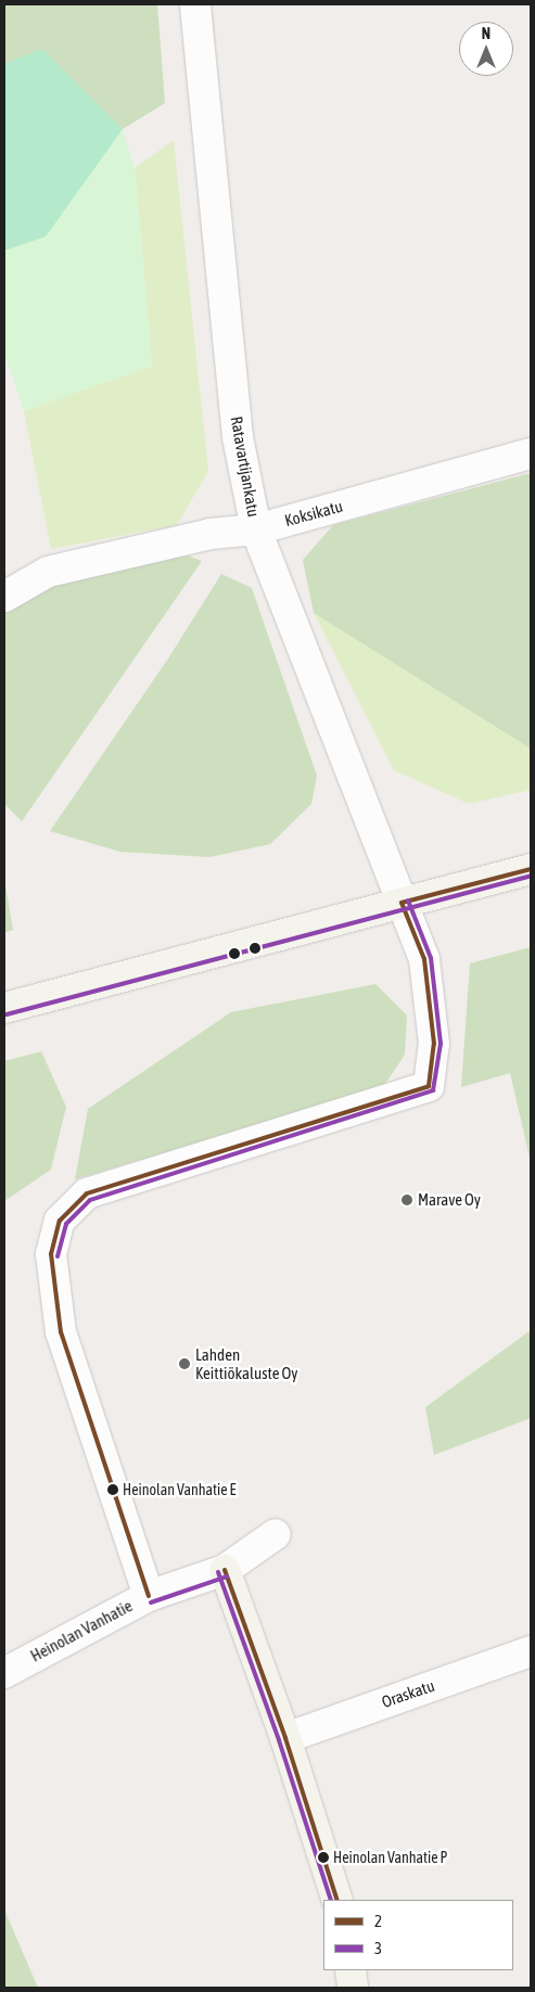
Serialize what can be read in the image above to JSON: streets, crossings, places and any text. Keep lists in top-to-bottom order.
{
  "streets": {
    "street": [
      "Ratavartijankatu",
      "Koksikatu",
      "Heinolan Vanhatie",
      "Oraskatu"
    ]
  },
  "crossings": [
    ["Ratavartijankatu", "Koksikatu"],
    ["Ratavartijankatu", "Heinolan Vanhatie"]
  ],
  "places": [
    "Marave Oy",
    "Lahden Keittiökaluste Oy",
    "Heinolan Vanhatie E",
    "Heinolan Vanhatie P"
  ],
  "lines": ["transit line 2", "transit line 3"],
  "legend": ["2", "3"],
  "north": "top"
}
